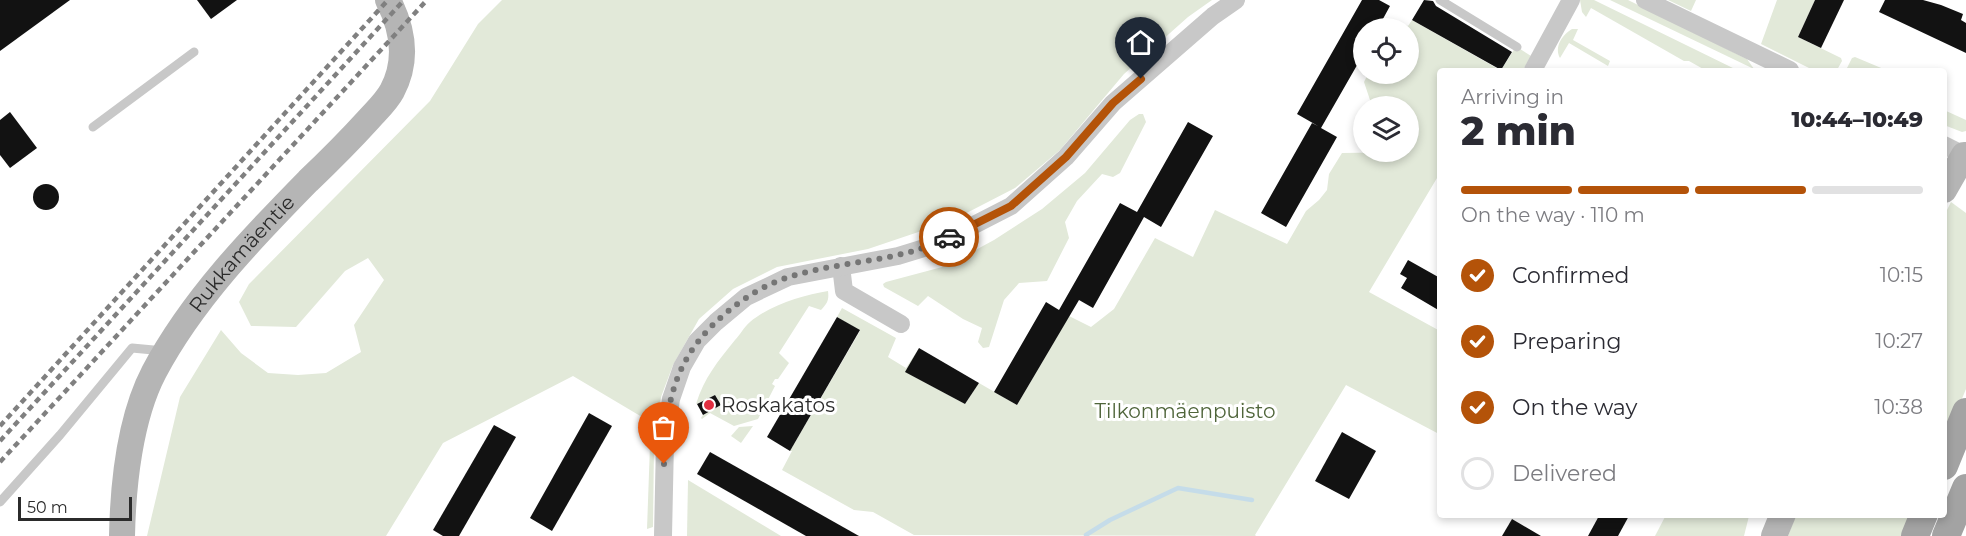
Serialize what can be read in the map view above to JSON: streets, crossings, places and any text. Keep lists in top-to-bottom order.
{
  "streets": {
    "main road": ["Rukkamäentie"]
  },
  "parks": ["Tilkonmäenpuisto"],
  "places": ["Roskakatos"],
  "scale_bar": "50 m",
  "page": {
    "heading": ["2 min", "Arriving in", "10:44–10:49"],
    "bar": "On the way · 110 m",
    "list": [
      ["Confirmed", "10:15"],
      ["Preparing", "10:27"],
      ["On the way", "10:38"],
      "Delivered"
    ],
    "scale": "50 m"
  }
}
